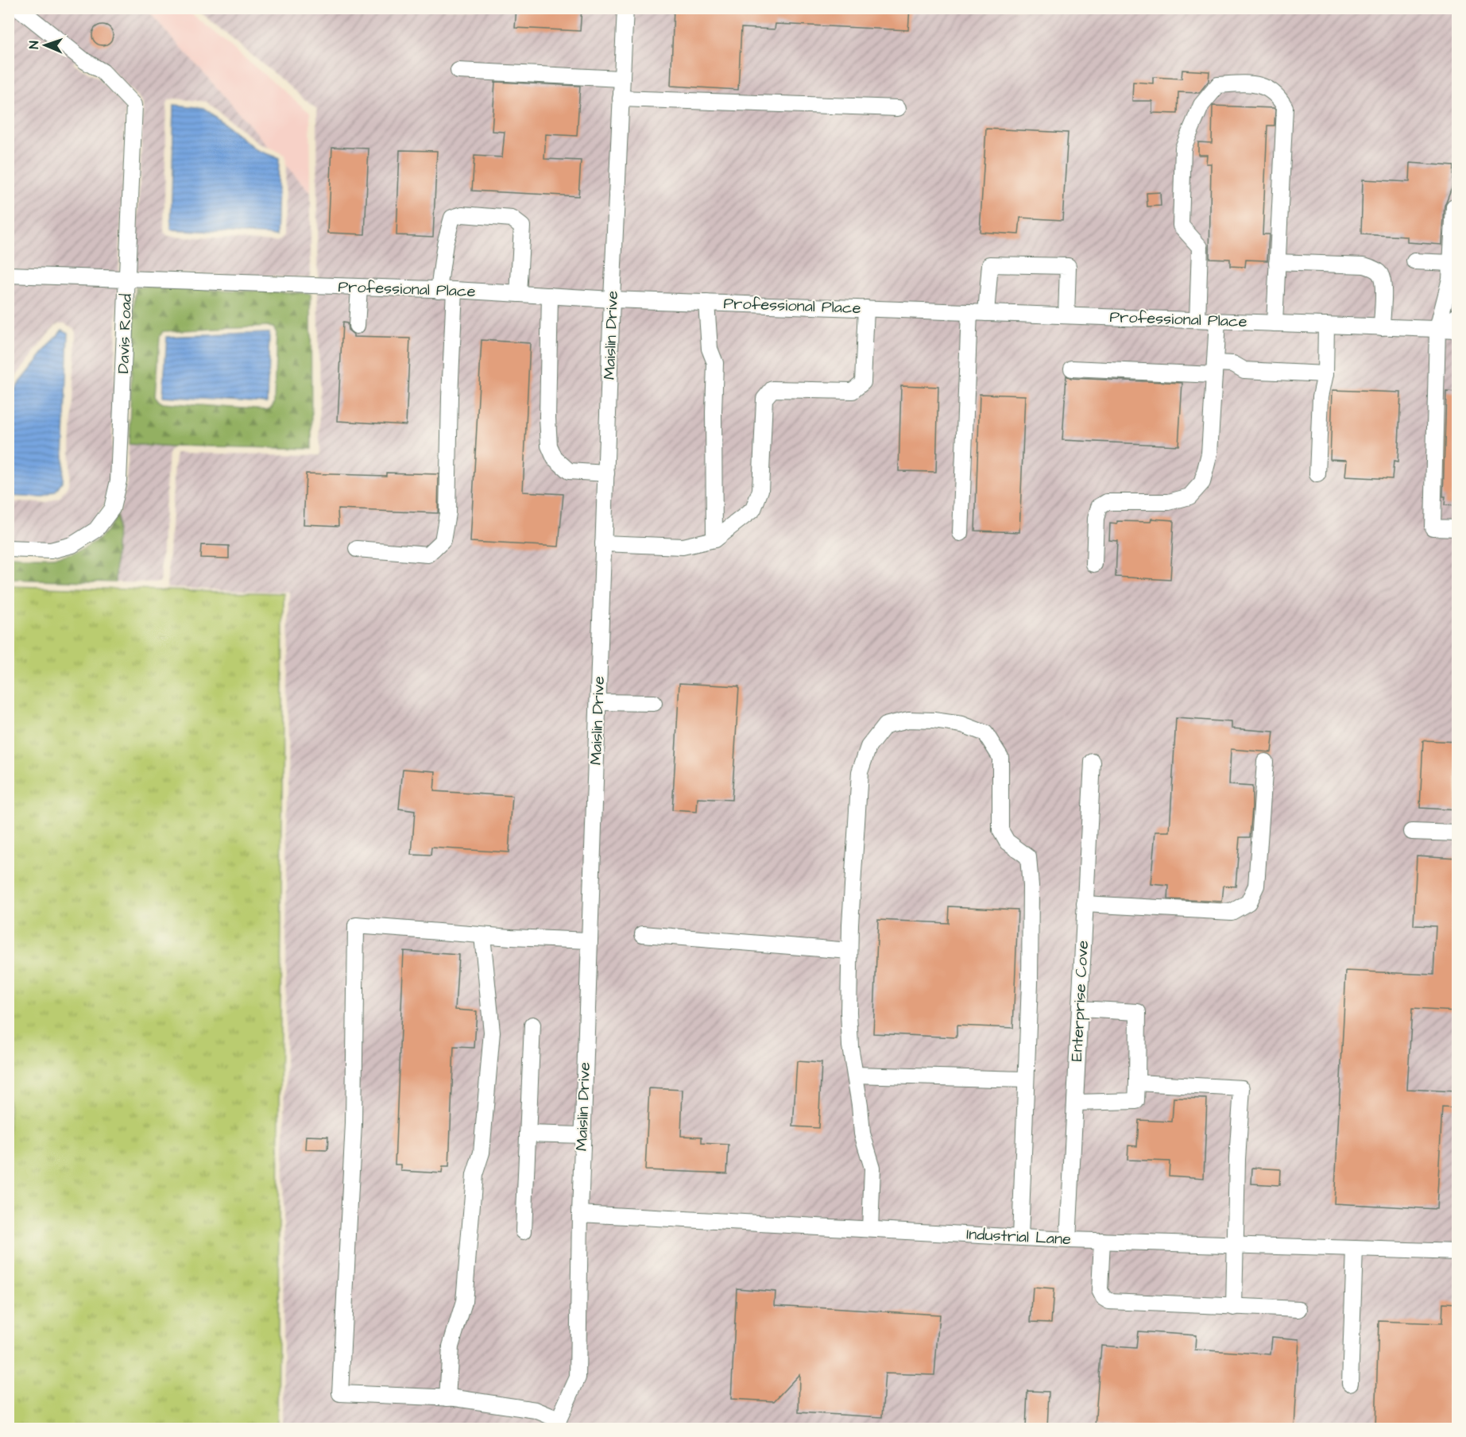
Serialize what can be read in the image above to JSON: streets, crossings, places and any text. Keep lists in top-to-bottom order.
{
  "streets": {
    "street": [
      "Professional Place",
      "Davis Road",
      "Maislin Drive",
      "Enterprise Cove",
      "Industrial Lane"
    ]
  },
  "crossings": [
    ["Professional Place", "Davis Road"],
    ["Professional Place", "Maislin Drive"],
    ["Maislin Drive", "Industrial Lane"],
    ["Enterprise Cove", "Industrial Lane"]
  ],
  "north": "left"
}
